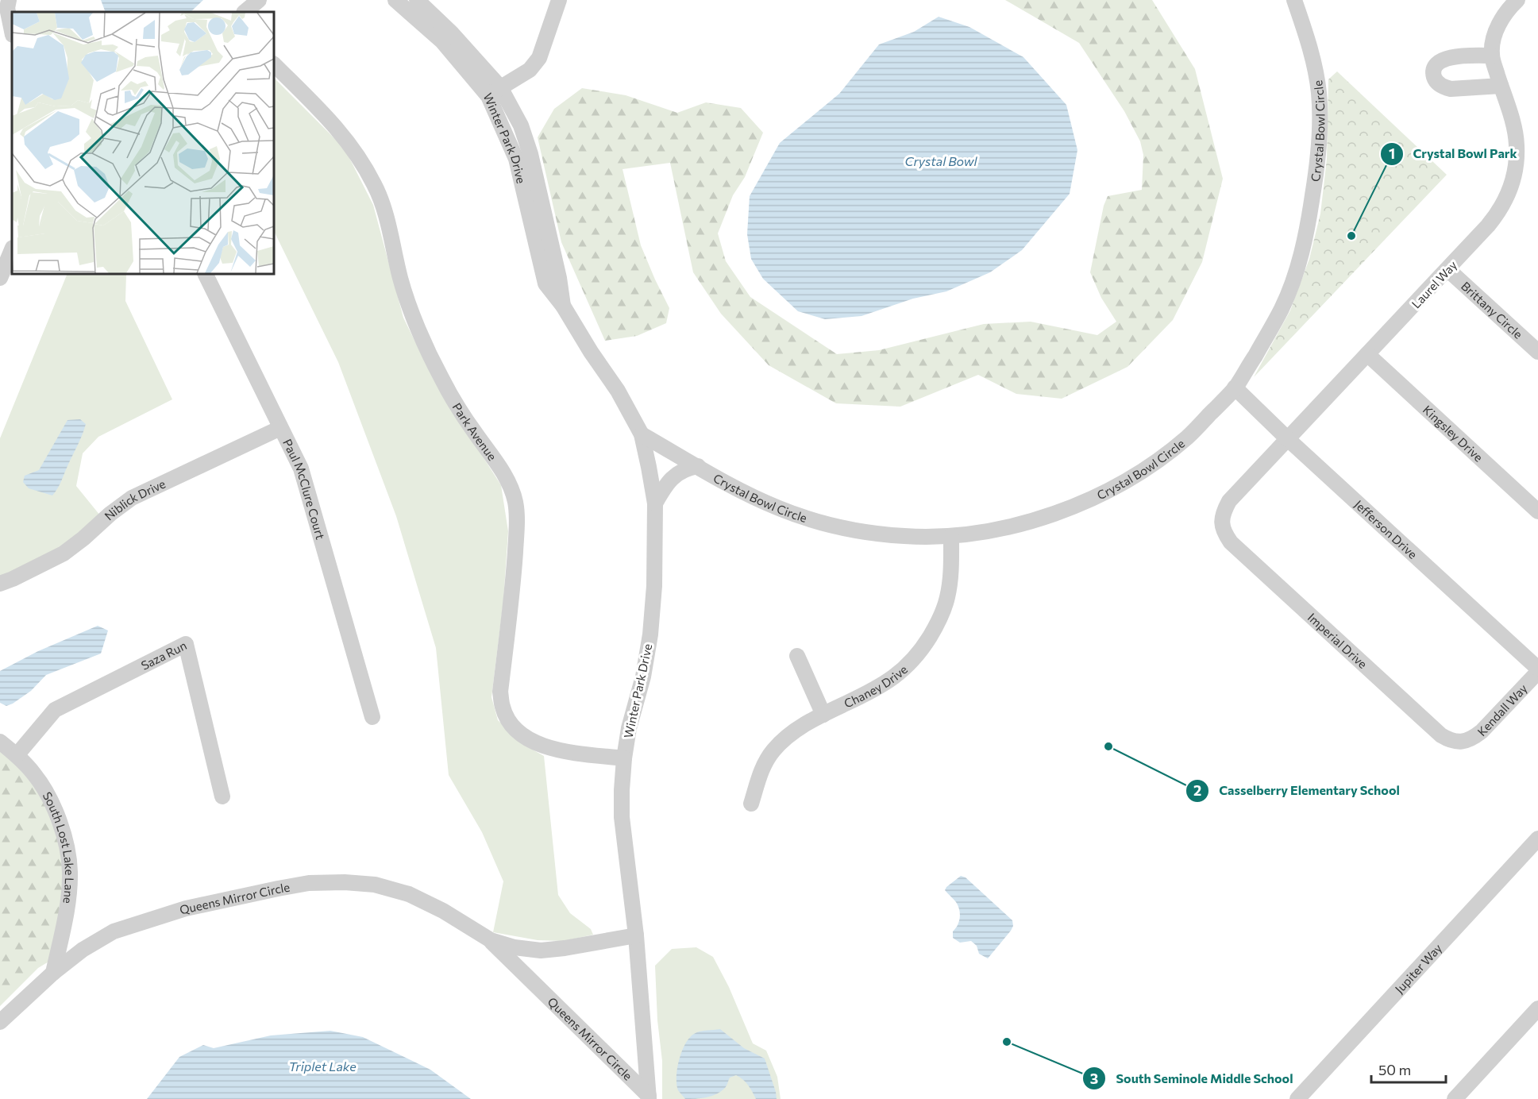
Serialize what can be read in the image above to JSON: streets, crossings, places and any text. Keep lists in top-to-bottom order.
{
  "streets": {
    "street": [
      "Crystal Bowl Circle",
      "Winter Park Drive",
      "Laurel Way",
      "Brittany Circle",
      "Park Avenue",
      "Kingsley Drive",
      "Paul McClure Court",
      "Niblick Drive",
      "Jefferson Drive",
      "Imperial Drive",
      "Saza Run",
      "Chaney Drive",
      "Kendall Way",
      "South Lost Lake Lane",
      "Queens Mirror Circle",
      "Jupiter Way"
    ]
  },
  "crossings": [
    ["Crystal Bowl Circle", "Winter Park Drive"],
    ["Crystal Bowl Circle", "Jefferson Drive"],
    ["Crystal Bowl Circle", "Chaney Drive"],
    ["Winter Park Drive", "Park Avenue"],
    ["Winter Park Drive", "Queens Mirror Circle"],
    ["Laurel Way", "Brittany Circle"],
    ["Laurel Way", "Kingsley Drive"],
    ["Laurel Way", "Jefferson Drive"],
    ["Laurel Way", "Imperial Drive"],
    ["Paul McClure Court", "Niblick Drive"],
    ["Jefferson Drive", "Kendall Way"],
    ["Imperial Drive", "Kendall Way"],
    ["Saza Run", "South Lost Lake Lane"],
    ["South Lost Lake Lane", "Queens Mirror Circle"]
  ],
  "water": ["Crystal Bowl", "Triplet Lake"],
  "places": ["Crystal Bowl Park", "Casselberry Elementary School", "South Seminole Middle School"],
  "scale_bar": "50 m"
}
